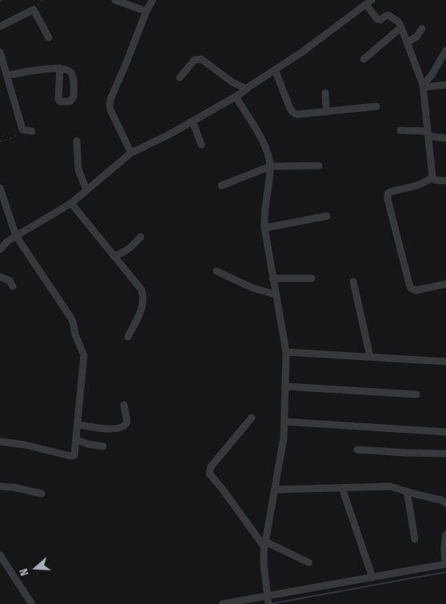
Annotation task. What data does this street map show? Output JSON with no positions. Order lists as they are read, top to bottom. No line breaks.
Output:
{"north":"left"}
